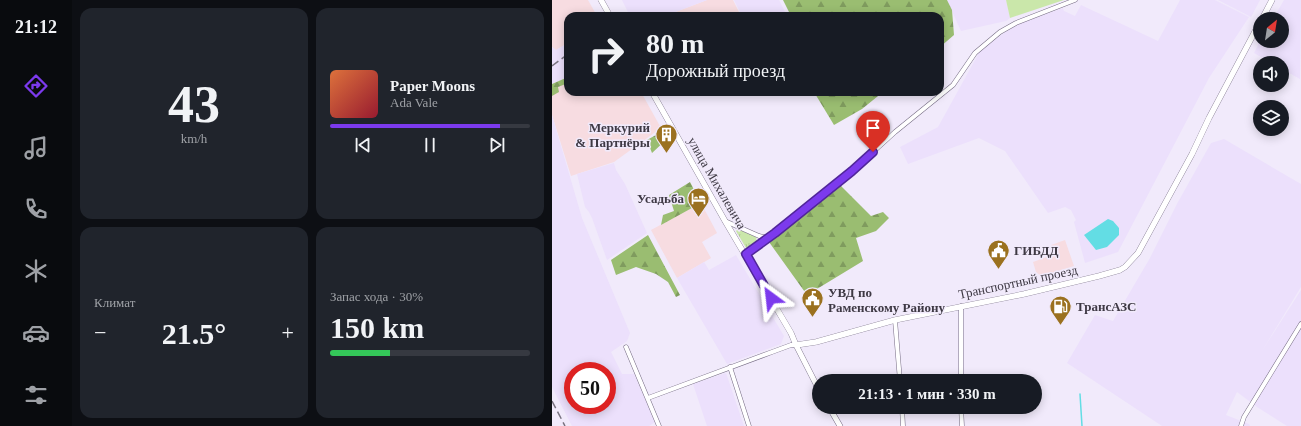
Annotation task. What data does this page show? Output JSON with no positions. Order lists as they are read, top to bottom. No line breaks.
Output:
{"streets":{"main road":["улица Михалевича","Транспортный проезд"]},"crossings":[["улица Михалевича","Транспортный проезд"]],"places":{"building":["Меркурий & Партнёры"],"hotel":["Усадьба"],"public building":["ГИБДД","УВД по Раменскому Району"],"fuel station":["ТрансАЗС"]},"north":"top right","page":{"tabs":"21:12","tile":[["43","km/h"],"Климат",["Запас хода · 30%","150 km"]],"turn":["80 m","Дорожный проезд"],"song":["Paper Moons","Ada Vale"],"heat":["−","21.5°","+"],"limit":"50","trip":"21:13 · 1 мин · 330 m"}}
